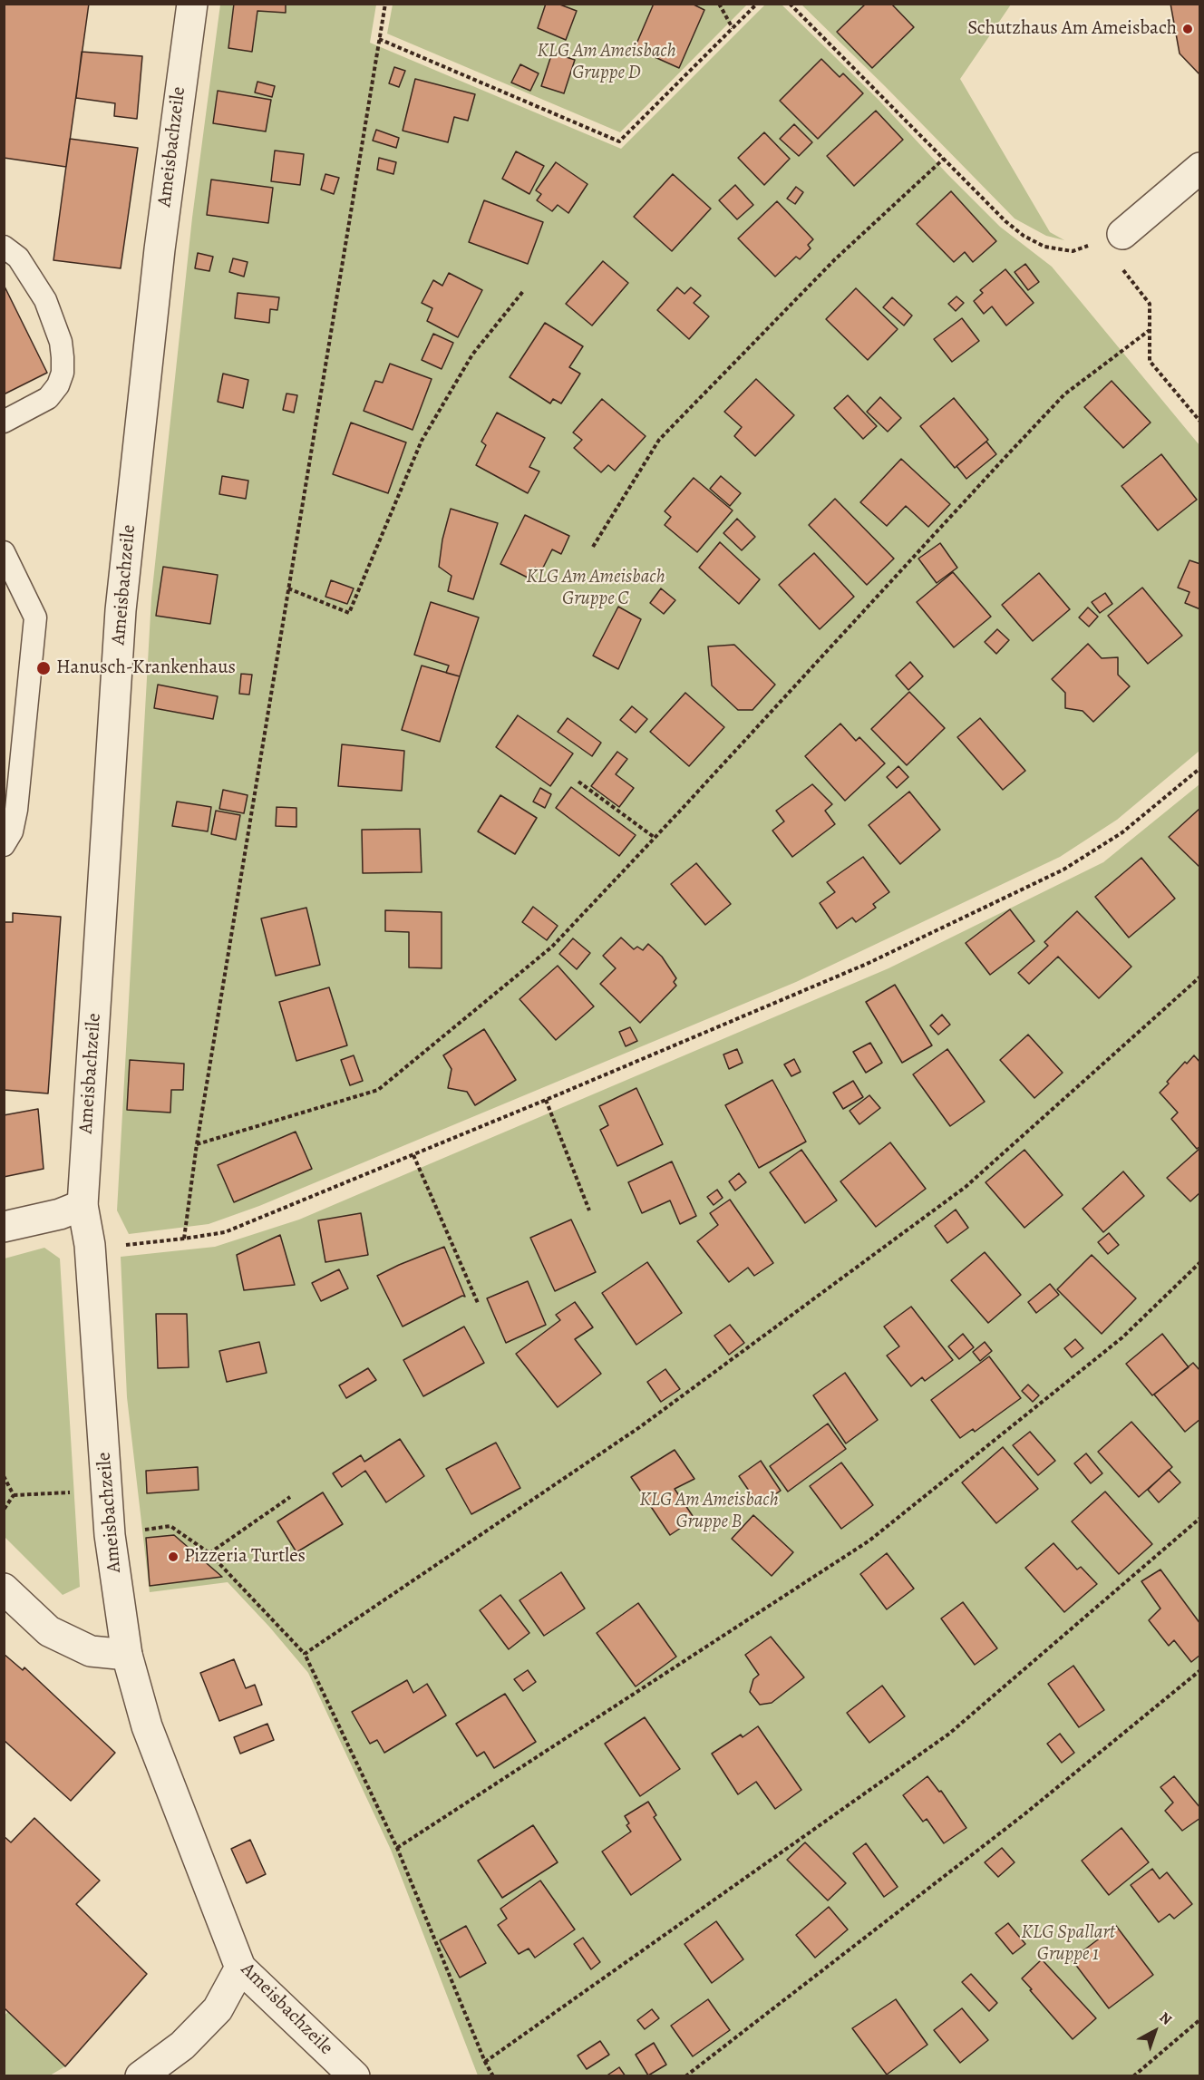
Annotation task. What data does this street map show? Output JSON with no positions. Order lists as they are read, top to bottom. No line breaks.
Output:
{"streets":{"street":["Ameisbachzeile"]},"parks":["KLG Am Ameisbach Gruppe D","KLG Am Ameisbach Gruppe C","KLG Am Ameisbach Gruppe B","KLG Spallart Gruppe 1"],"places":["Schutzhaus Am Ameisbach","Hanusch-Krankenhaus","Pizzeria Turtles"],"north":"top right"}
